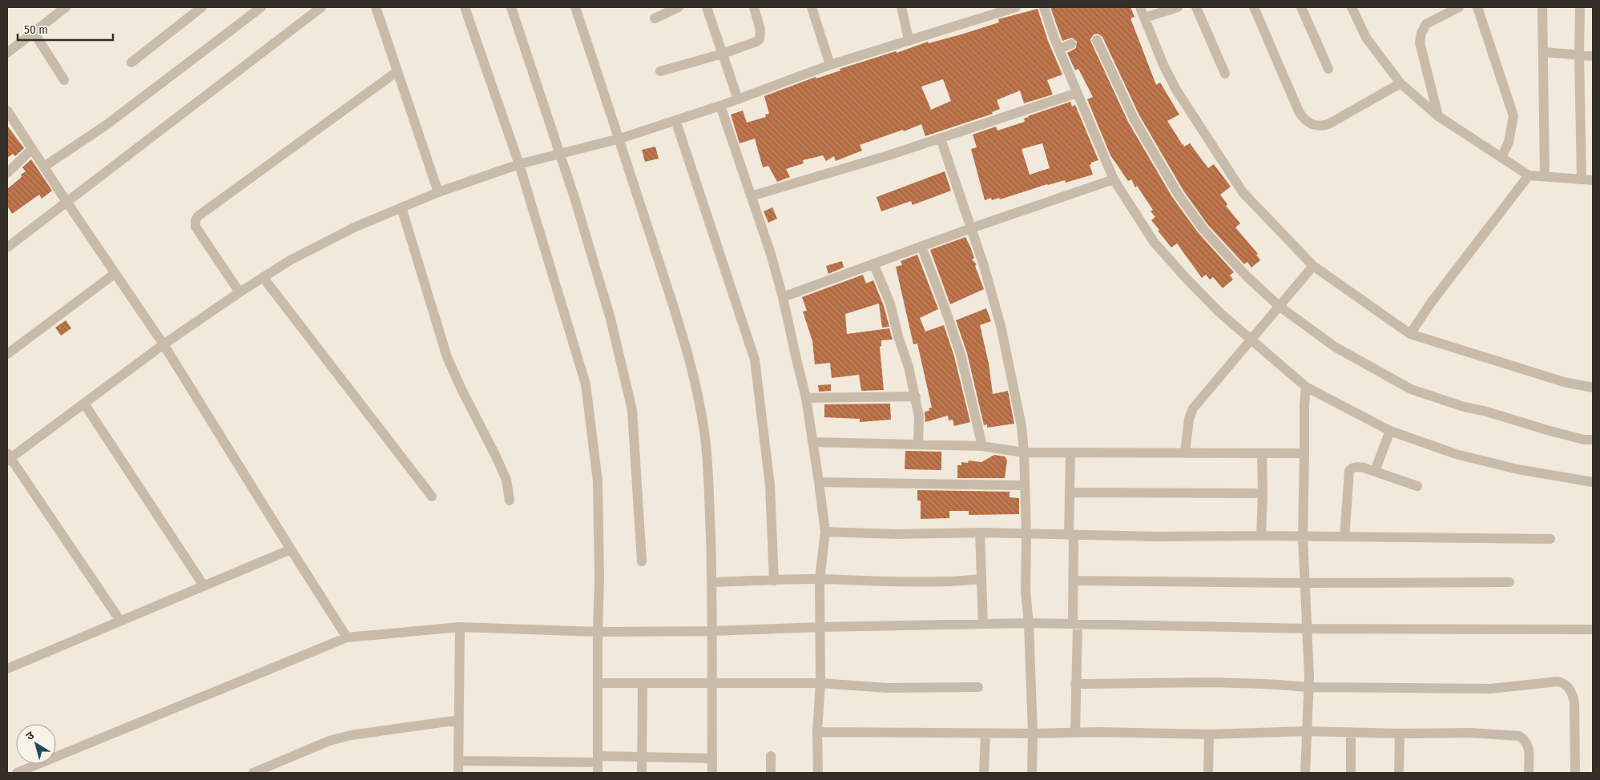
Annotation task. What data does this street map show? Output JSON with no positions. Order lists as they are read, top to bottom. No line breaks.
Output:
{"scale_bar":"50 m","north":"top left"}
